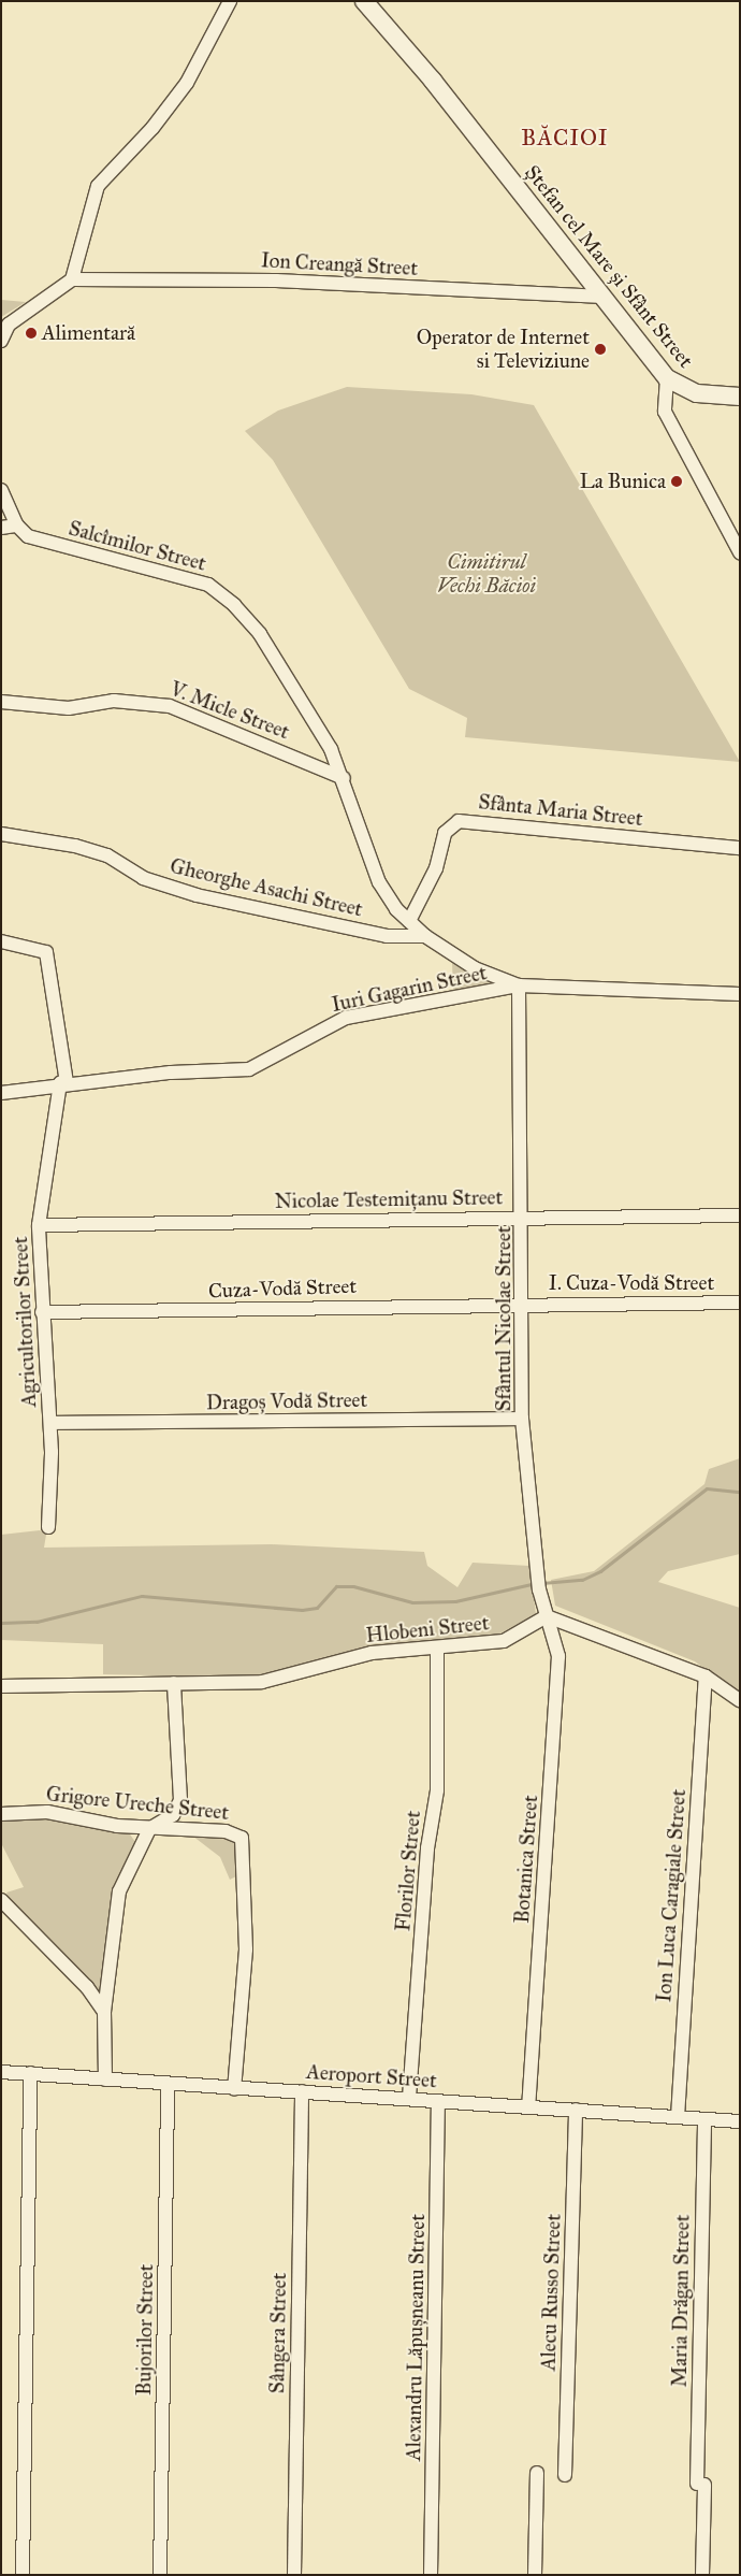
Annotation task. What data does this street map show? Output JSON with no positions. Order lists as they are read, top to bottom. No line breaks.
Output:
{"streets":{"main road":["Ștefan cel Mare și Sfânt Street"],"street":["Ion Creangă Street","Salcîmilor Street","V. Micle Street","Sfânta Maria Street","Gheorghe Asachi Street","Iuri Gagarin Street","Nicolae Testemițanu Street","I. Cuza-Vodă Street","Cuza-Vodă Street","Sfântul Nicolae Street","Agricultorilor Street","Dragoș Vodă Street","Hlobeni Street","Grigore Ureche Street","Botanica Street","Florilor Street","Ion Luca Caragiale Street","Aeroport Street","Alecu Russo Street","Maria Drăgan Street","Bujorilor Street","Sângera Street","Alexandru Lăpușneanu Street"]},"crossings":[["Ion Creangă Street","Ștefan cel Mare și Sfânt Street"],["Salcîmilor Street","V. Micle Street"],["Salcîmilor Street","Sfânta Maria Street"],["Iuri Gagarin Street","Sfântul Nicolae Street"],["Iuri Gagarin Street","Agricultorilor Street"],["Nicolae Testemițanu Street","Sfântul Nicolae Street"],["Nicolae Testemițanu Street","Agricultorilor Street"],["I. Cuza-Vodă Street","Cuza-Vodă Street"],["I. Cuza-Vodă Street","Sfântul Nicolae Street"],["Cuza-Vodă Street","Sfântul Nicolae Street"],["Cuza-Vodă Street","Agricultorilor Street"],["Sfântul Nicolae Street","Dragoș Vodă Street"],["Sfântul Nicolae Street","Hlobeni Street"],["Sfântul Nicolae Street","Botanica Street"],["Agricultorilor Street","Dragoș Vodă Street"],["Hlobeni Street","Botanica Street"],["Hlobeni Street","Florilor Street"],["Grigore Ureche Street","Aeroport Street"],["Botanica Street","Aeroport Street"],["Florilor Street","Aeroport Street"],["Ion Luca Caragiale Street","Aeroport Street"],["Aeroport Street","Alecu Russo Street"],["Aeroport Street","Maria Drăgan Street"],["Aeroport Street","Bujorilor Street"],["Aeroport Street","Sângera Street"],["Aeroport Street","Alexandru Lăpușneanu Street"]],"districts":["BĂCIOI"],"parks":["Cimitirul Vechi Băcioi"],"places":["Alimentară","Operator de Internet si Televiziune","La Bunica"]}
